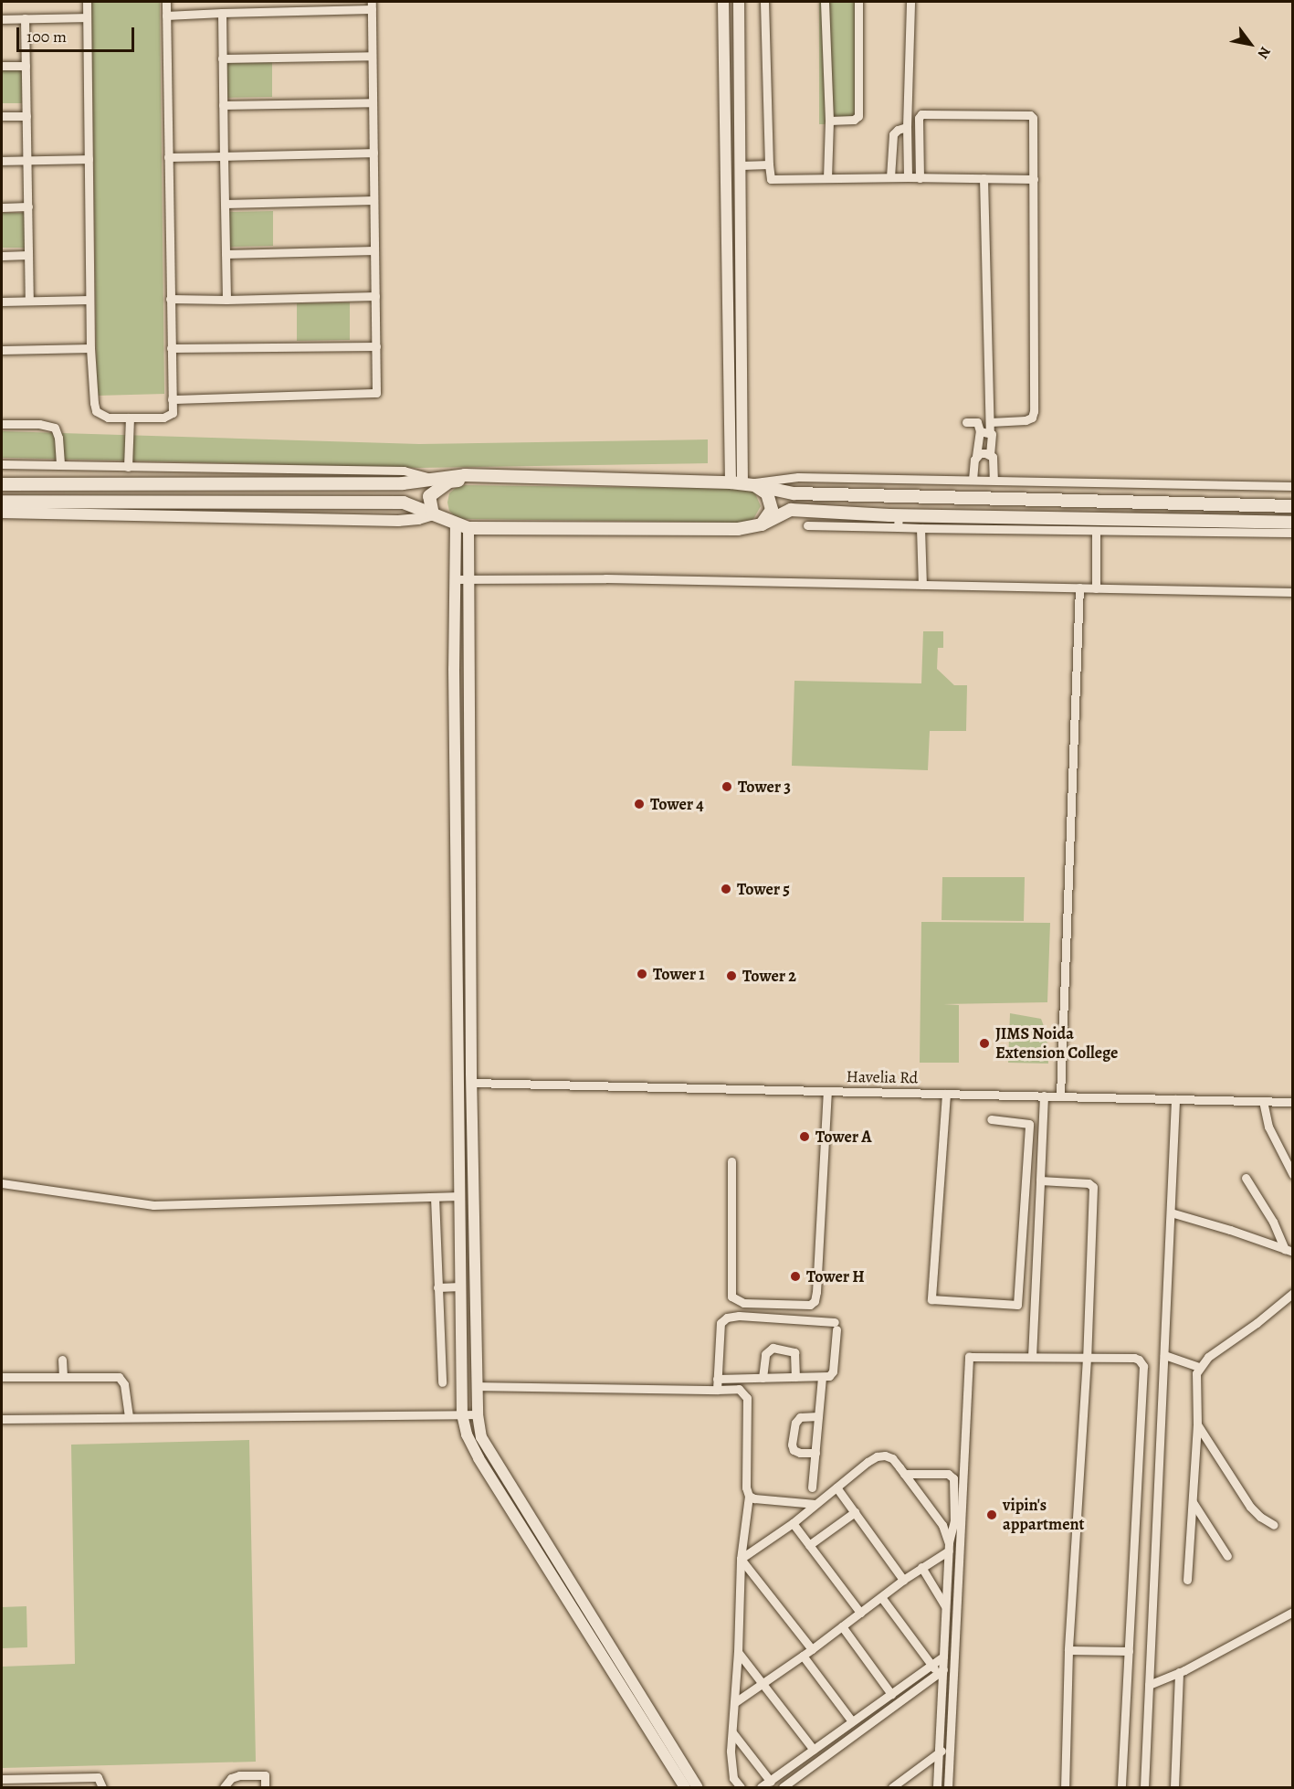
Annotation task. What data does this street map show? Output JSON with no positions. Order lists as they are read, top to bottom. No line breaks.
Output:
{"streets":{"street":["Havelia Rd"]},"places":["Tower 3","Tower 4","Tower 5","Tower 1","Tower 2","JIMS Noida Extension College","Tower A","Tower H","vipin's appartment"],"scale_bar":"100 m","north":"bottom right"}
